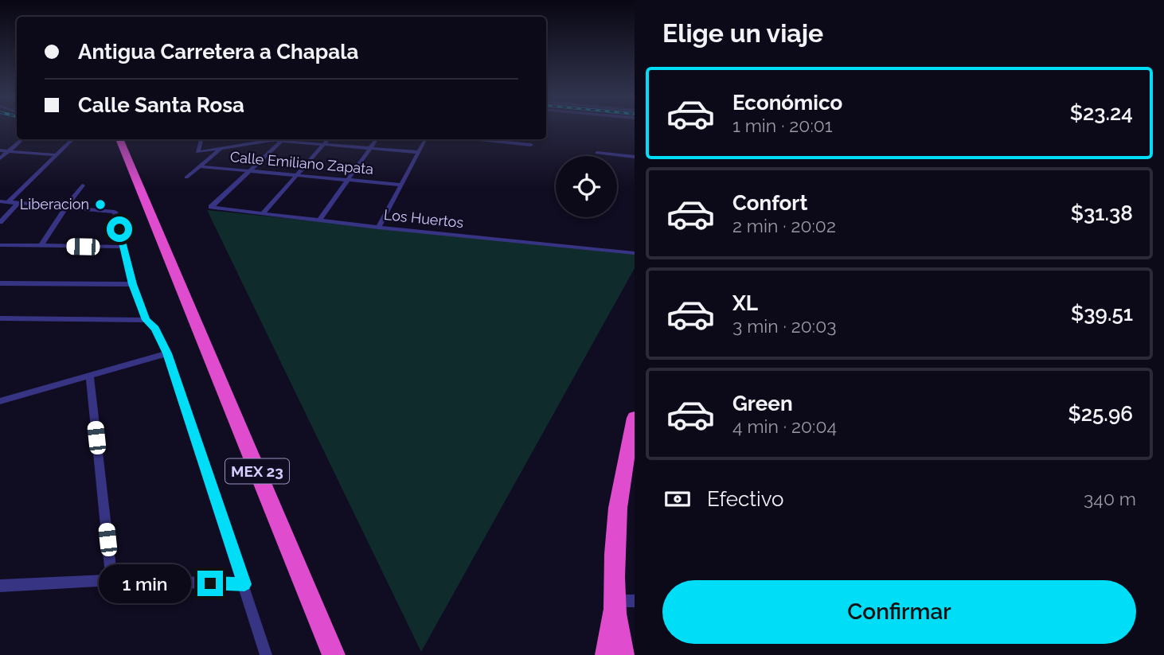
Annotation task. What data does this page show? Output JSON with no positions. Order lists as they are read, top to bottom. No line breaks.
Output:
{"streets":{"highway":["MEX 23"],"street":["Calle Emiliano Zapata","Los Huertos"]},"crossings":[["Calle Emiliano Zapata","Los Huertos"]],"places":["Liberacion"],"page":{"heading":"Elige un viaje","banner":["Antigua Carretera a Chapala","Calle Santa Rosa"],"list":[{"name":"Económico","note":"1 min · 20:01","value":"$23.24"},{"name":"Confort","note":"2 min · 20:02","value":"$31.38"},{"name":"XL","note":"3 min · 20:03","value":"$39.51"},{"name":"Green","note":"4 min · 20:04","value":"$25.96"}],"pay":["Efectivo","340 m"],"bubble":"1 min","buttons":"Confirmar"}}
